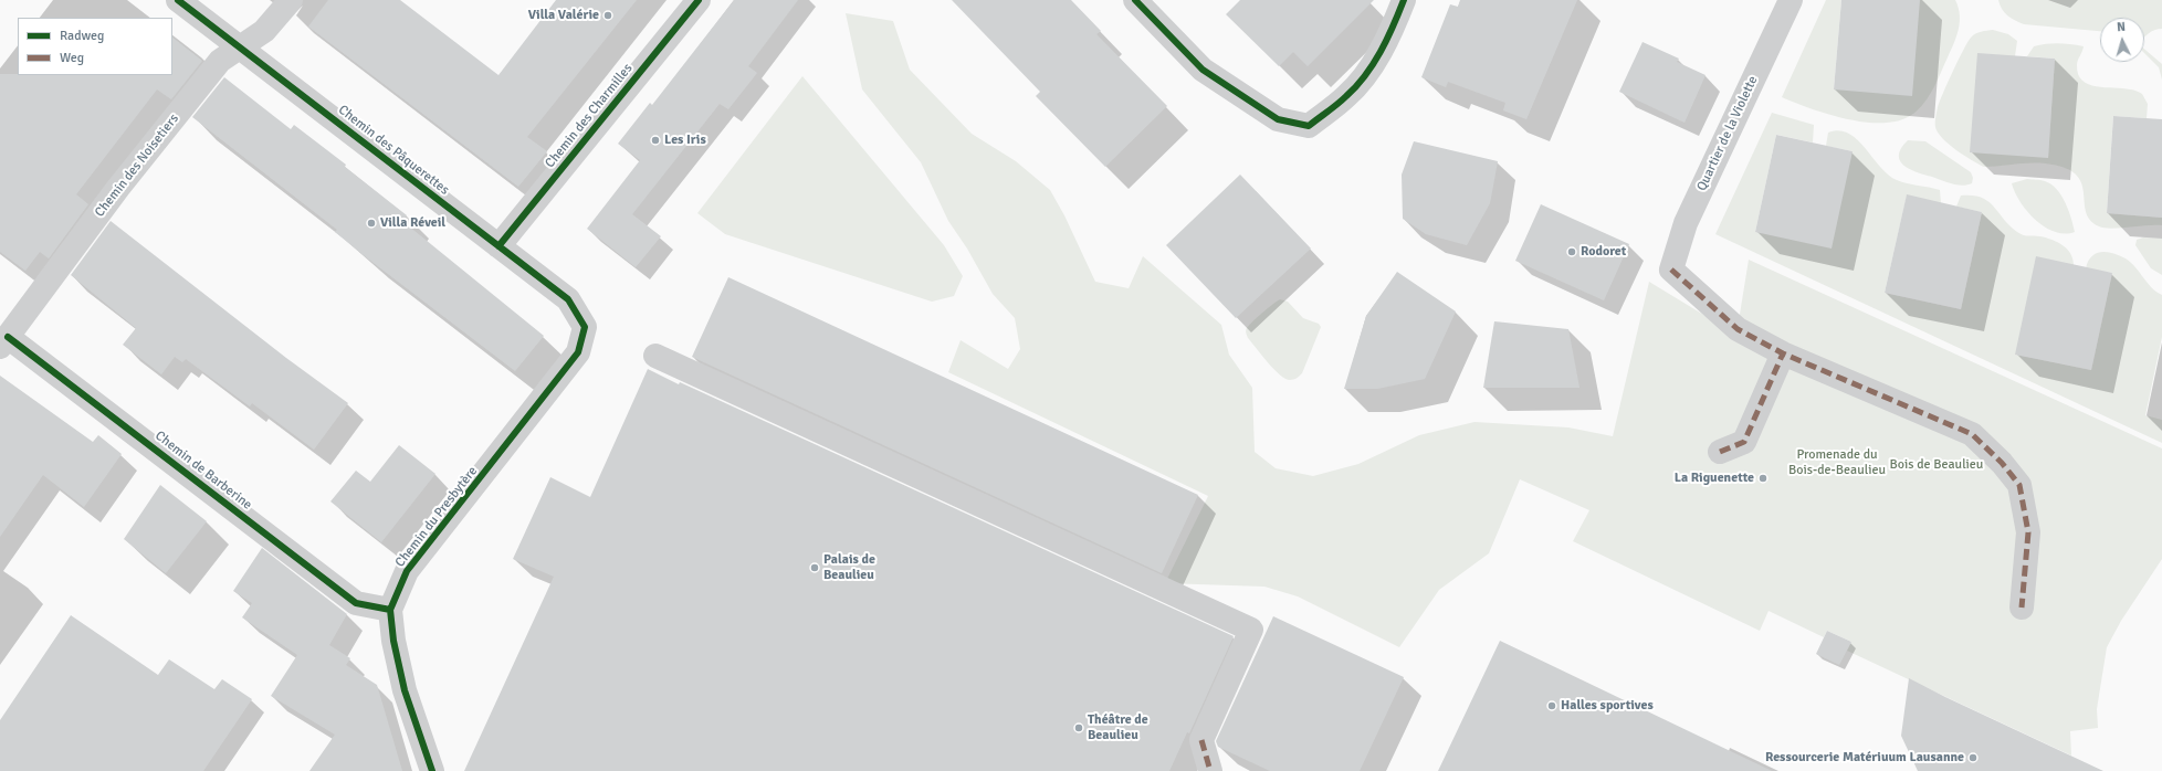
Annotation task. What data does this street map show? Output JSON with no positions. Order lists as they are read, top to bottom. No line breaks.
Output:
{"streets":{"street":["Chemin des Charmilles","Quartier de la Violette","Chemin des Pâquerettes","Chemin des Noisetiers","Chemin de Barberine","Chemin du Presbytère"]},"crossings":[["Chemin des Charmilles","Chemin des Pâquerettes"],["Chemin des Pâquerettes","Chemin des Noisetiers"],["Chemin des Pâquerettes","Chemin du Presbytère"],["Chemin des Noisetiers","Chemin de Barberine"],["Chemin de Barberine","Chemin du Presbytère"]],"parks":["Promenade du Bois-de-Beaulieu","Bois de Beaulieu"],"places":["Villa Valérie","Les Iris","Villa Réveil","Rodoret","La Riguenette","Palais de Beaulieu","Halles sportives","Théâtre de Beaulieu","Ressourcerie Matériuum Lausanne"],"legend":["Radweg","Weg"],"north":"top"}
